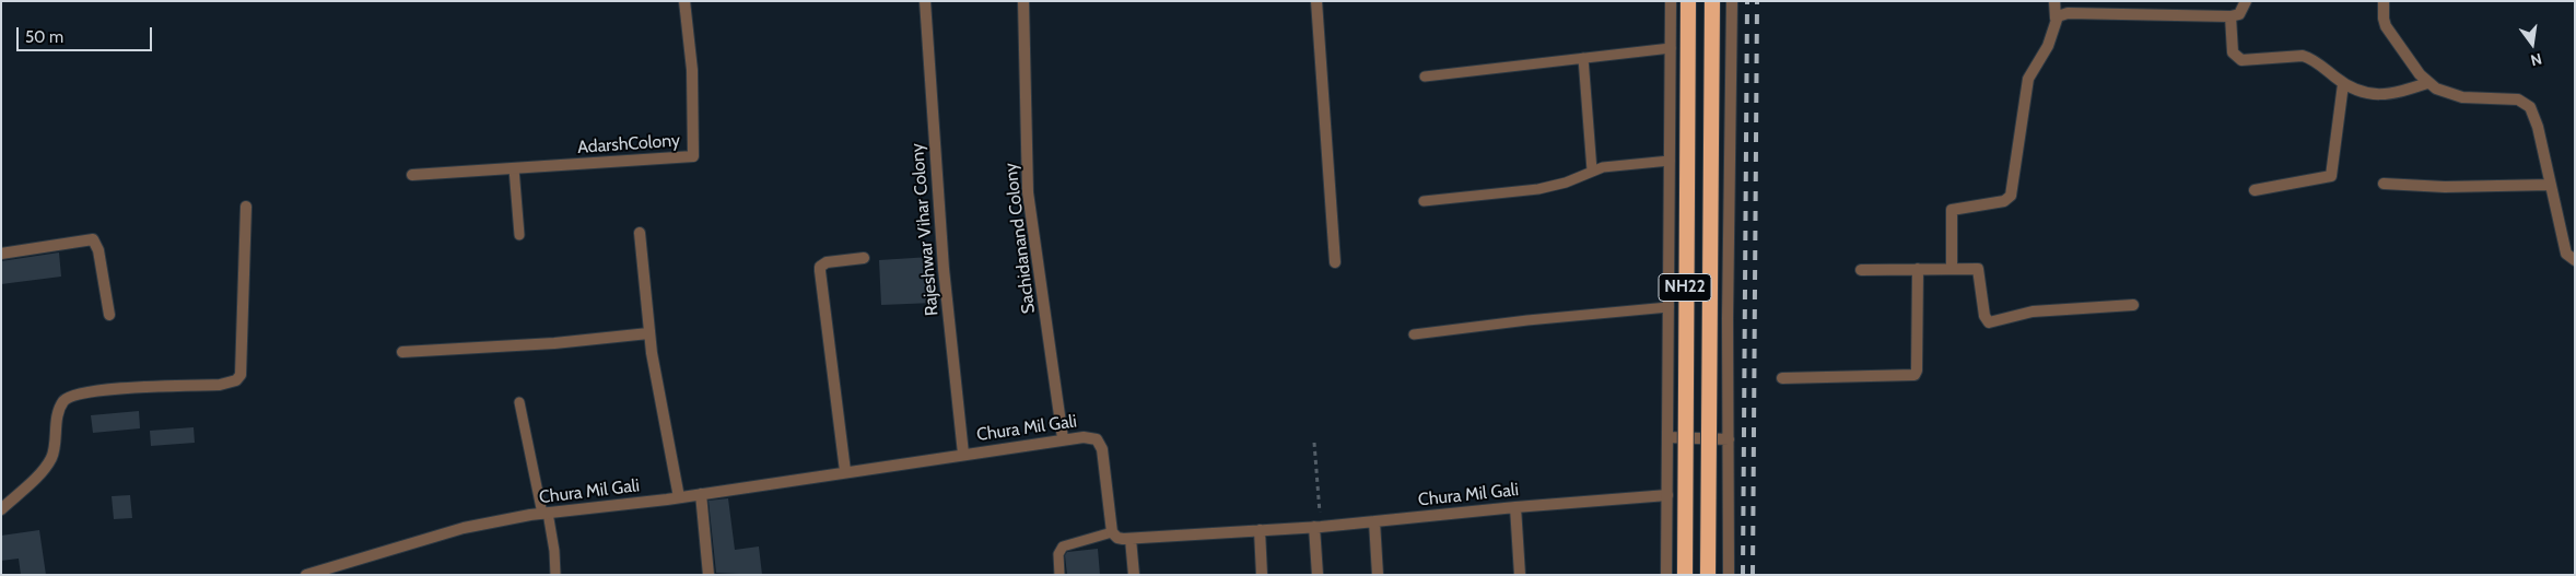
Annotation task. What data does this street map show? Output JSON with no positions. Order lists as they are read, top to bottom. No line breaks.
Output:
{"streets":{"highway":["NH22"],"street":["AdarshColony","Rajeshwar Vihar Colony","Sachidanand Colony","Chura Mil Gali"]},"crossings":[["Rajeshwar Vihar Colony","Chura Mil Gali"],["Sachidanand Colony","Chura Mil Gali"]],"scale_bar":"50 m","north":"bottom"}
